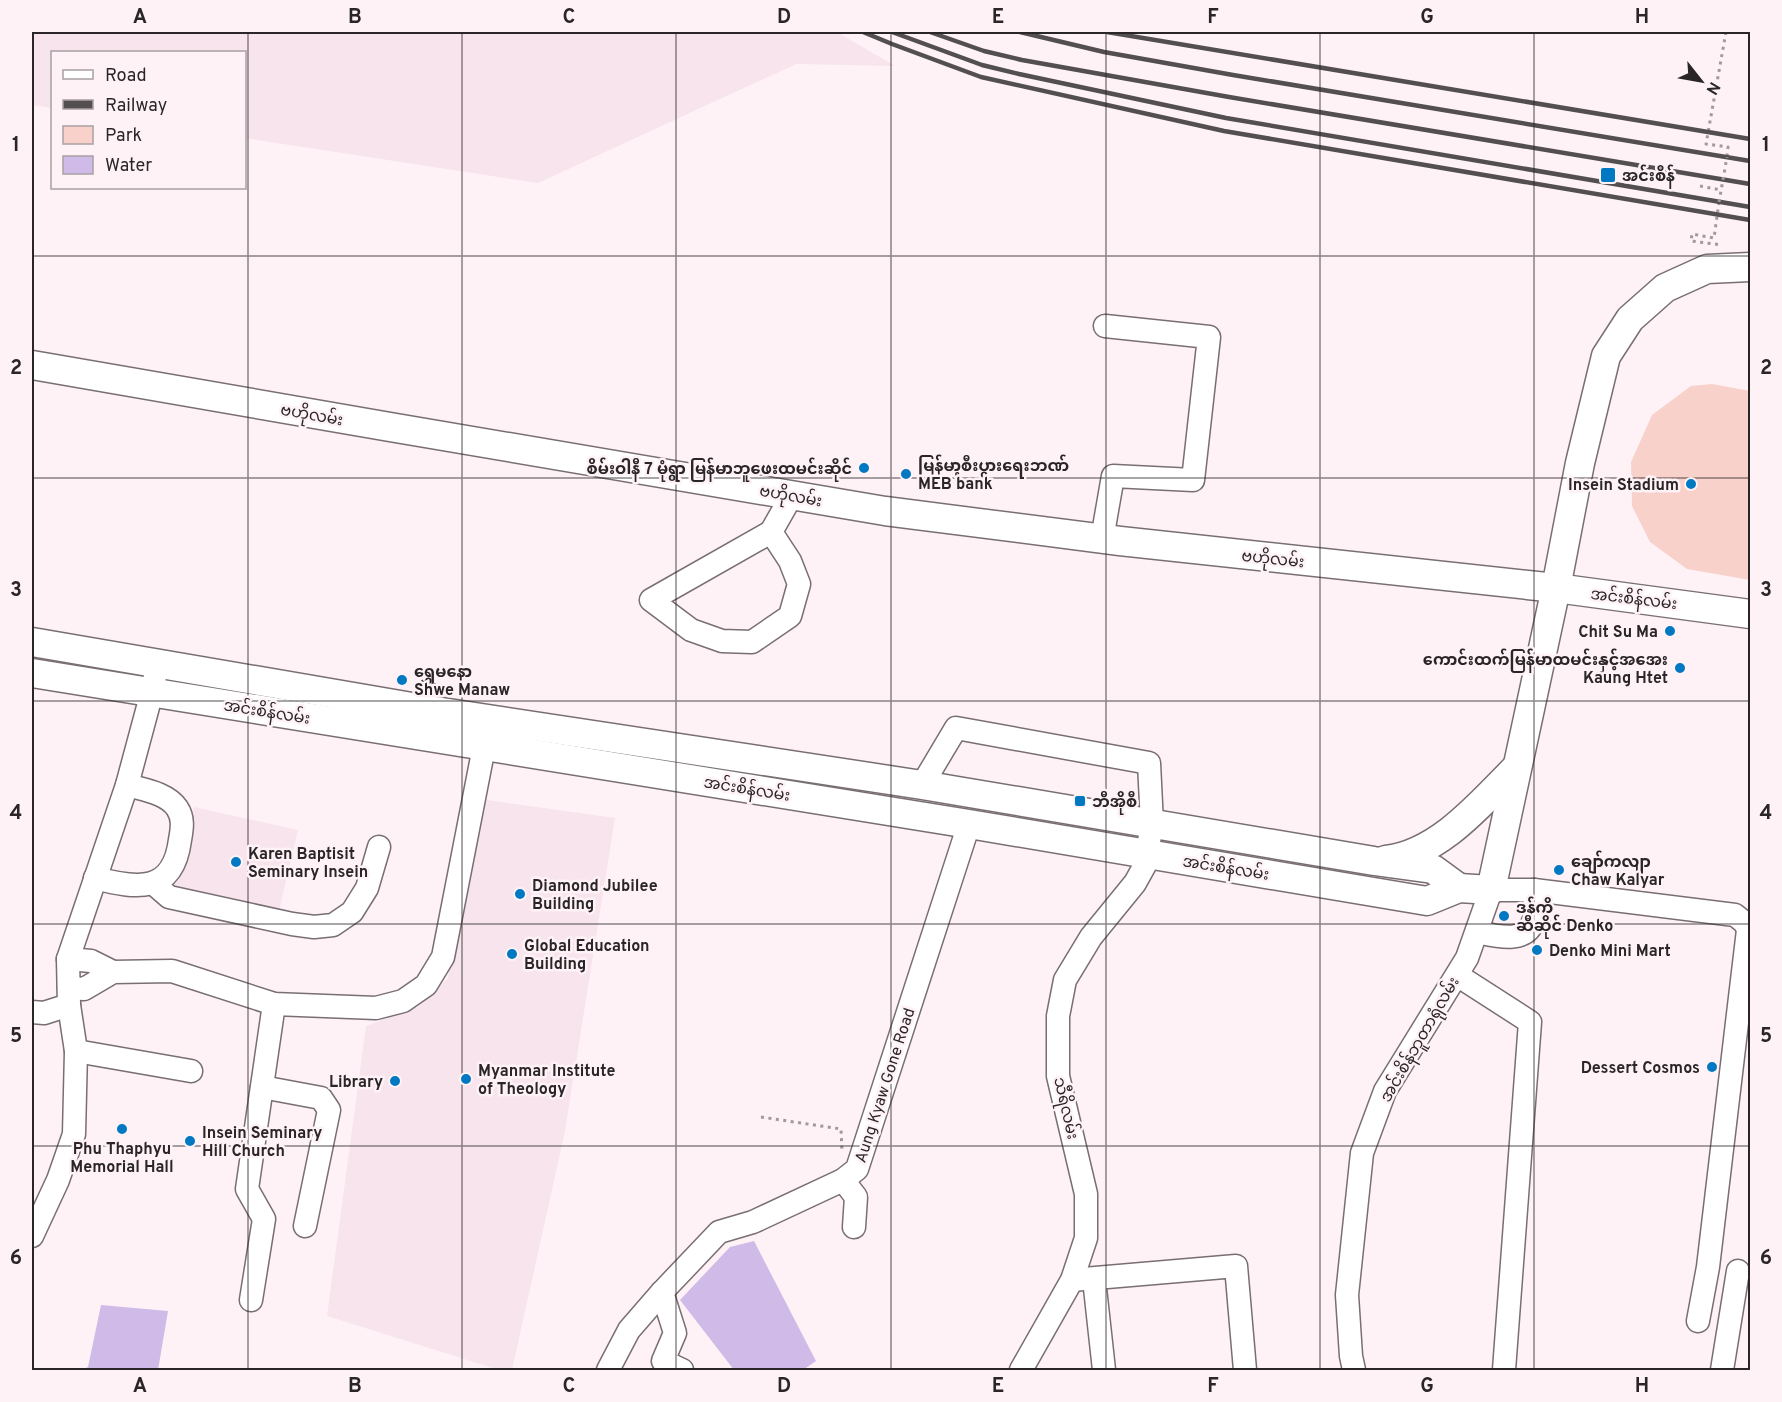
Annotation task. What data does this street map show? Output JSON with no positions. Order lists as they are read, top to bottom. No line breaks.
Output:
{"streets":{"main road":["ဗဟိုလမ်း","အင်းစိန်လမ်း"],"street":["အင်းစိန်ဘူတာရုံလမ်း","Aung Kyaw Gone Road","သီရိလမ်း"]},"crossings":[["ဗဟိုလမ်း","အင်းစိန်လမ်း"],["အင်းစိန်လမ်း","အင်းစိန်ဘူတာရုံလမ်း"],["အင်းစိန်လမ်း","Aung Kyaw Gone Road"],["အင်းစိန်လမ်း","သီရိလမ်း"]],"places":{"transit":["အင်းစိန်","ဘီအိုစီ"],"other":["စိမ်းဝါနီ 7 မုံရွာ မြန်မာဘူဖေးထမင်းဆိုင်","မြန်မာ့စီးပွားရေးဘဏ် MEB bank","Insein Stadium","Chit Su Ma","ကောင်းထက်မြန်မာထမင်းနှင့်အအေး Kaung Htet","ရွှေမနော Shwe Manaw","Karen Baptisit Seminary Insein","ချော်ကလျာ Chaw Kalyar","Diamond Jubilee Building","ဒန်ကို ဆီဆိုင် Denko","Denko Mini Mart","Global Education Building","Dessert Cosmos","Myanmar Institute of Theology","Library","Phu Thaphyu Memorial Hall","Insein Seminary Hill Church"]},"legend":["Road","Railway","Park","Water"],"north":"bottom right","grid":{"columns":["A","B","C","D","E","F","G","H"],"rows":["1","2","3","4","5","6"]}}
